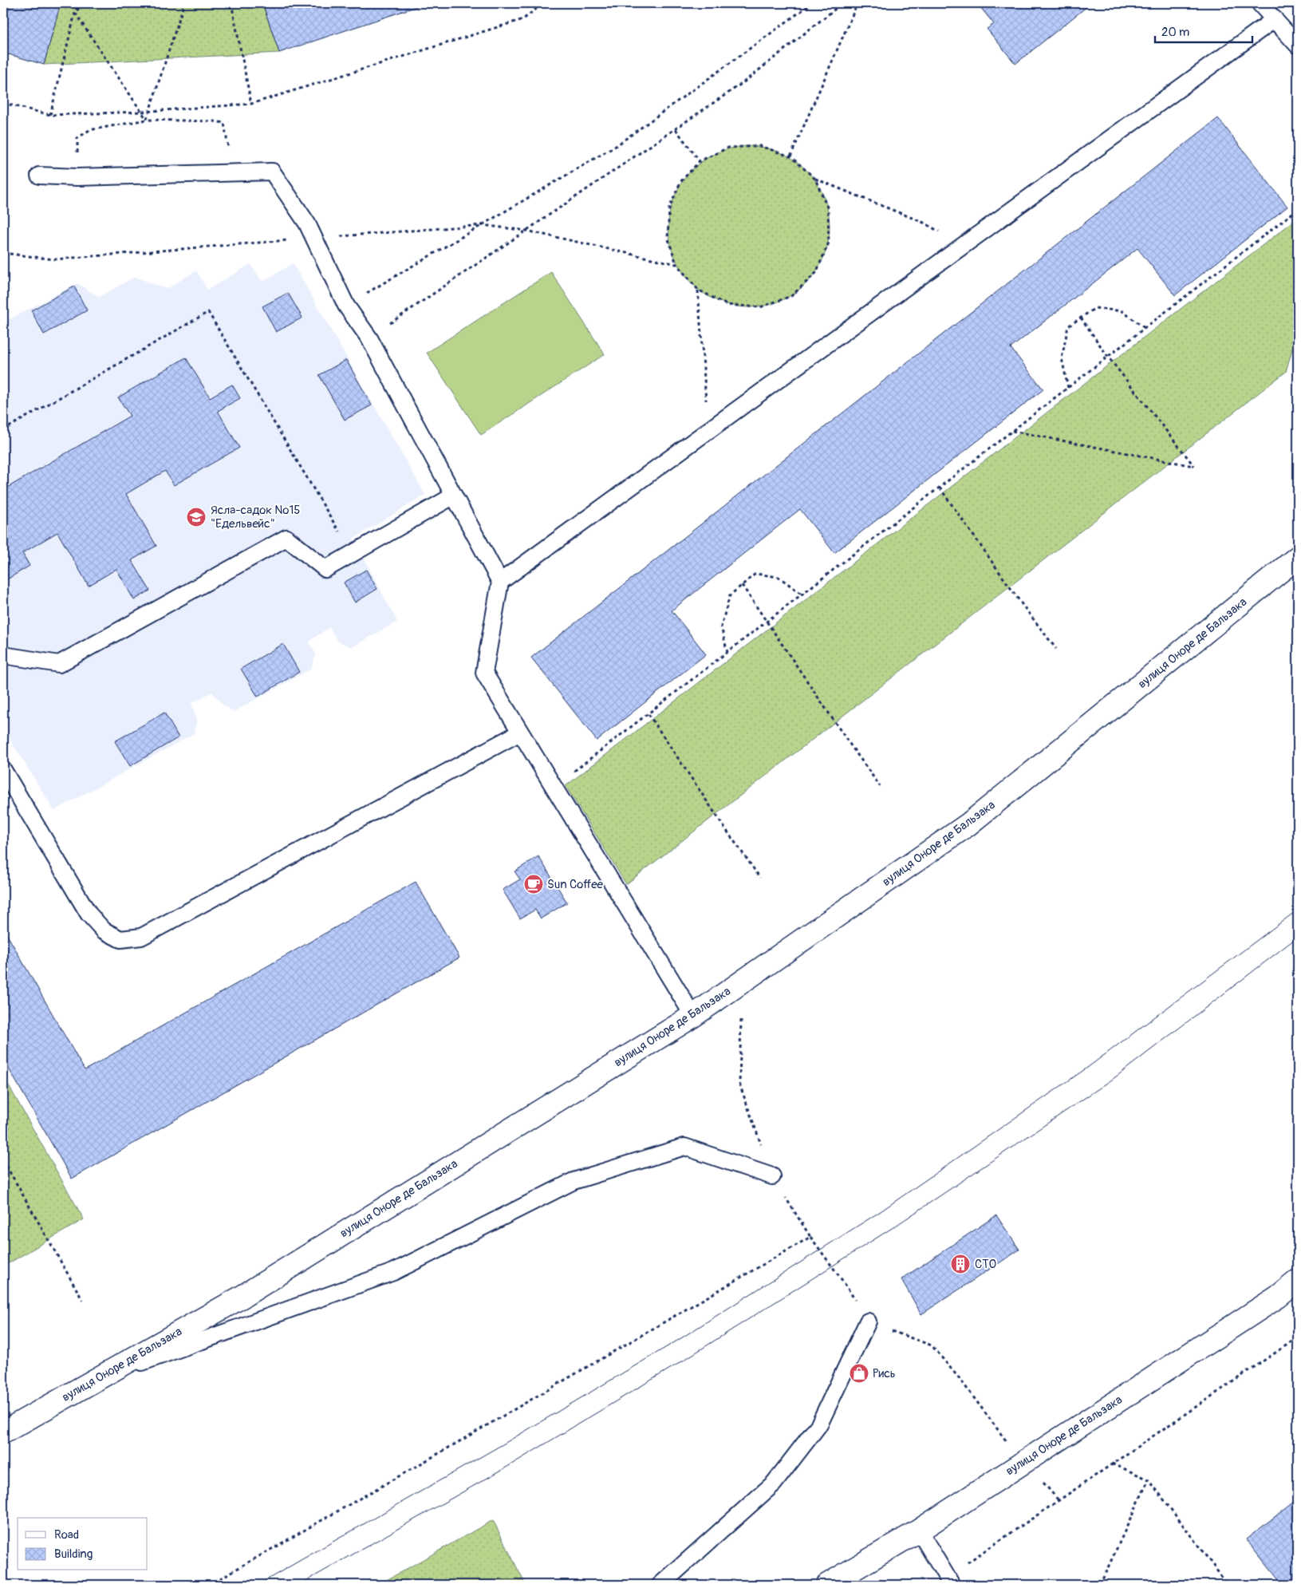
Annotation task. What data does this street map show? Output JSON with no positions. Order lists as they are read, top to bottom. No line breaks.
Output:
{"streets":{"street":["вулиця Оноре де Бальзака"]},"places":{"school or university":["Ясла-садок №15 \"Едельвейс\""],"cafe":["Sun Coffee"],"building":["СТО"],"shop":["Рись"]},"legend":["Road","Building"],"scale_bar":"20 m"}
